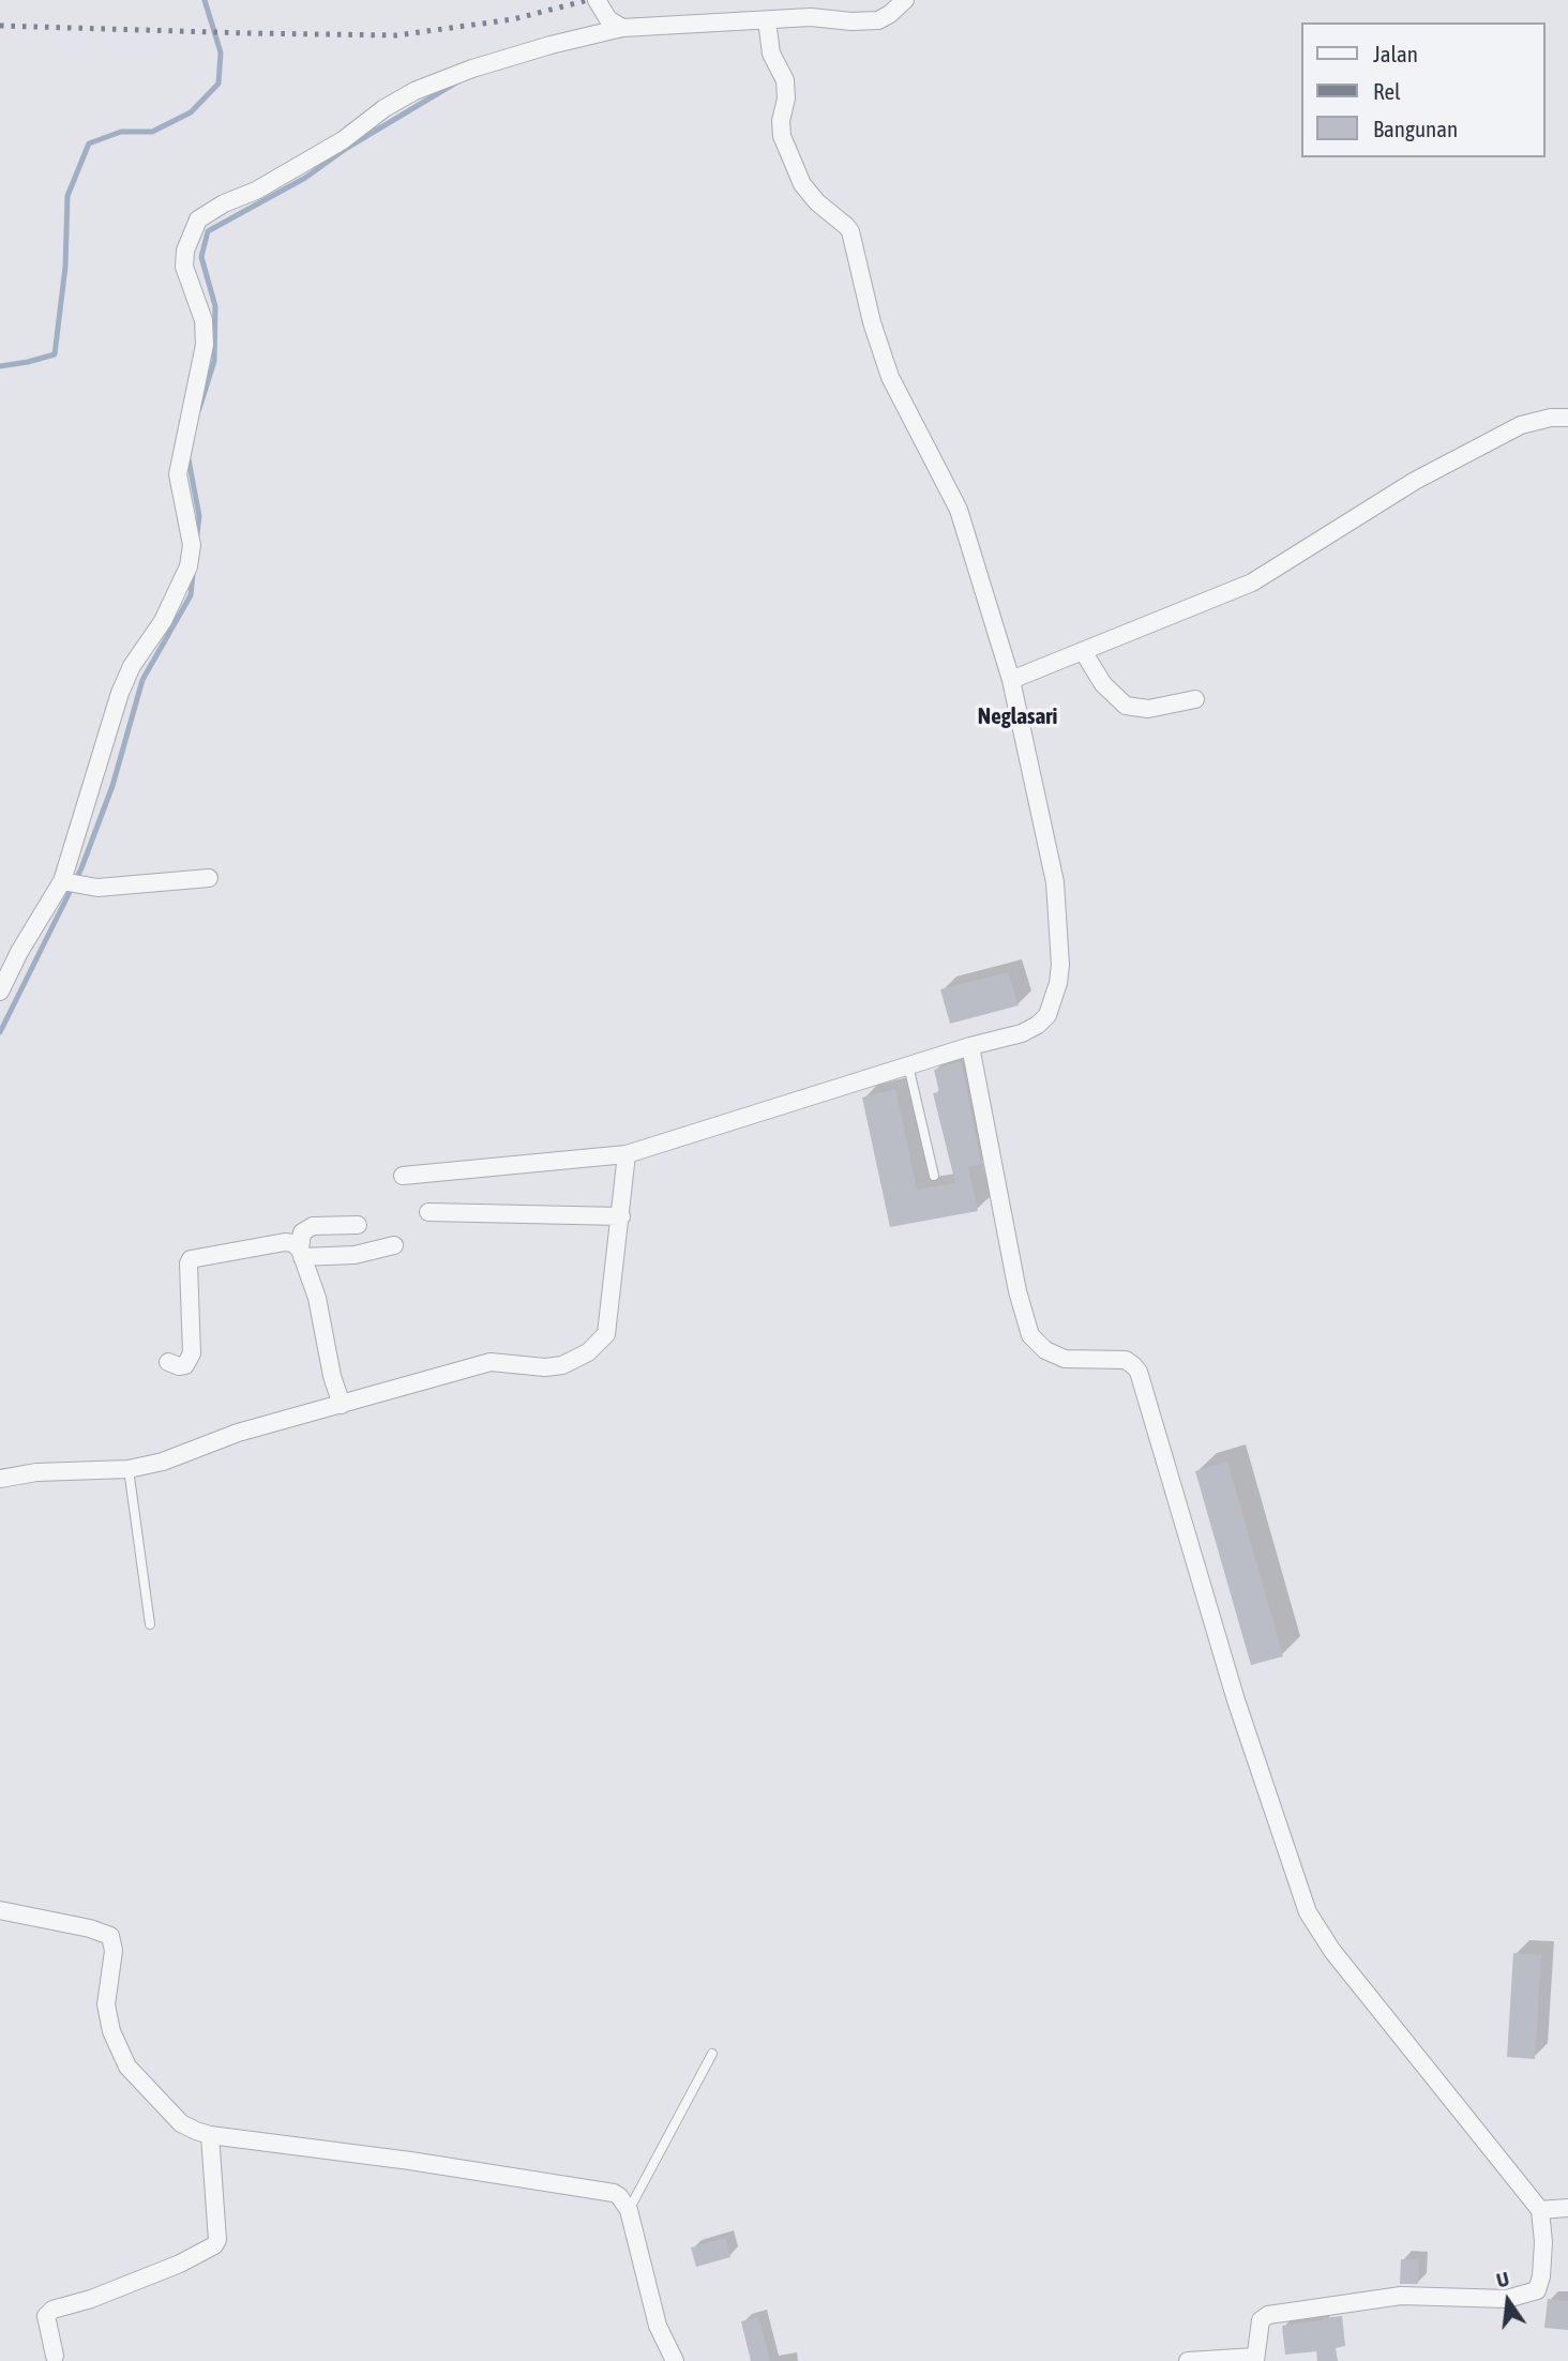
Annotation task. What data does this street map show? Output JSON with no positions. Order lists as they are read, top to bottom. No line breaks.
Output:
{"districts":["Neglasari"],"legend":["Jalan","Rel","Bangunan"],"north":"top"}
